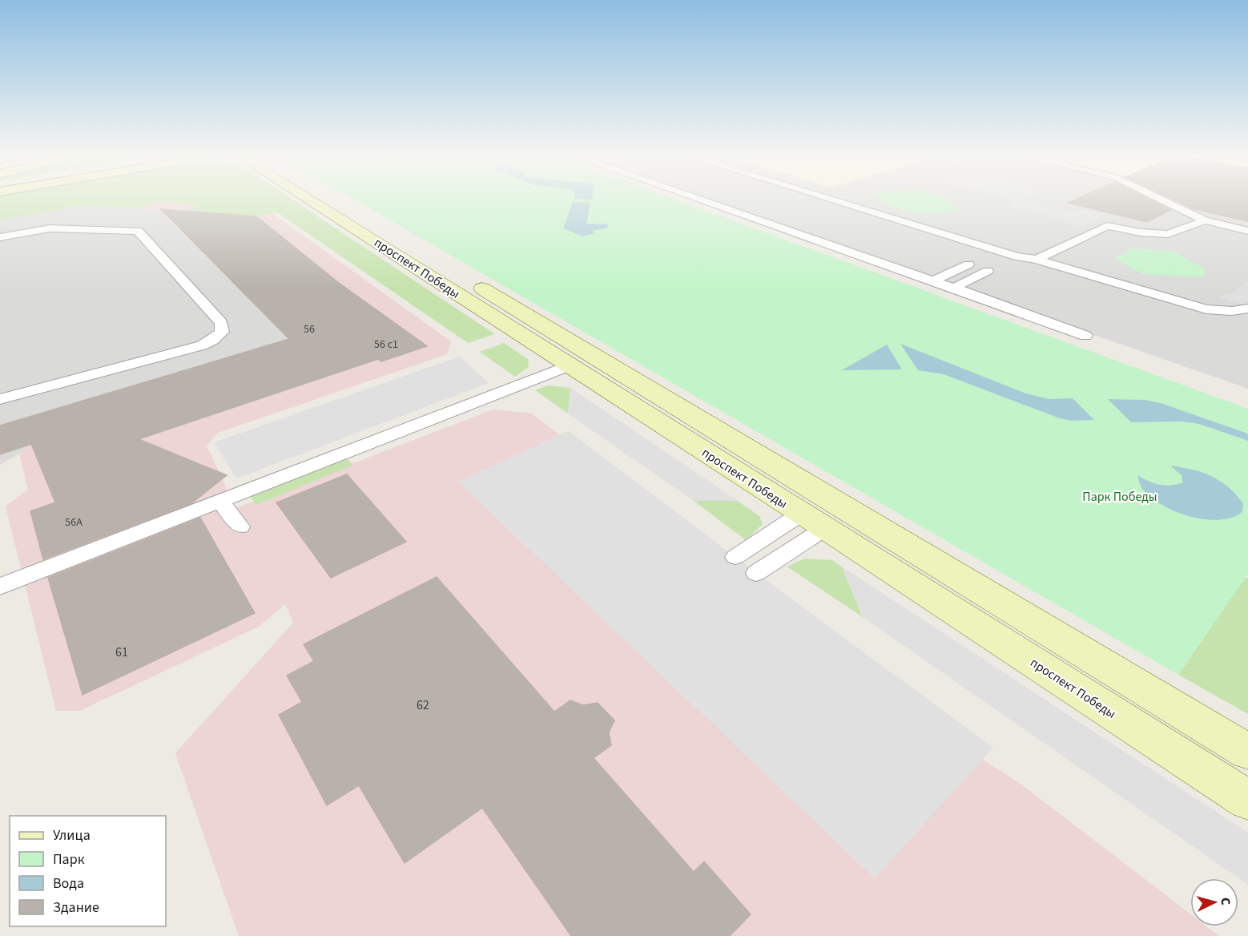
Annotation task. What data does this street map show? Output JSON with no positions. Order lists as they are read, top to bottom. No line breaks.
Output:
{"streets":{"main road":["проспект Победы"]},"parks":["Парк Победы"],"house_numbers":["56","56 с1","56А","61","62"],"legend":["Улица","Парк","Вода","Здание"],"north":"right"}
